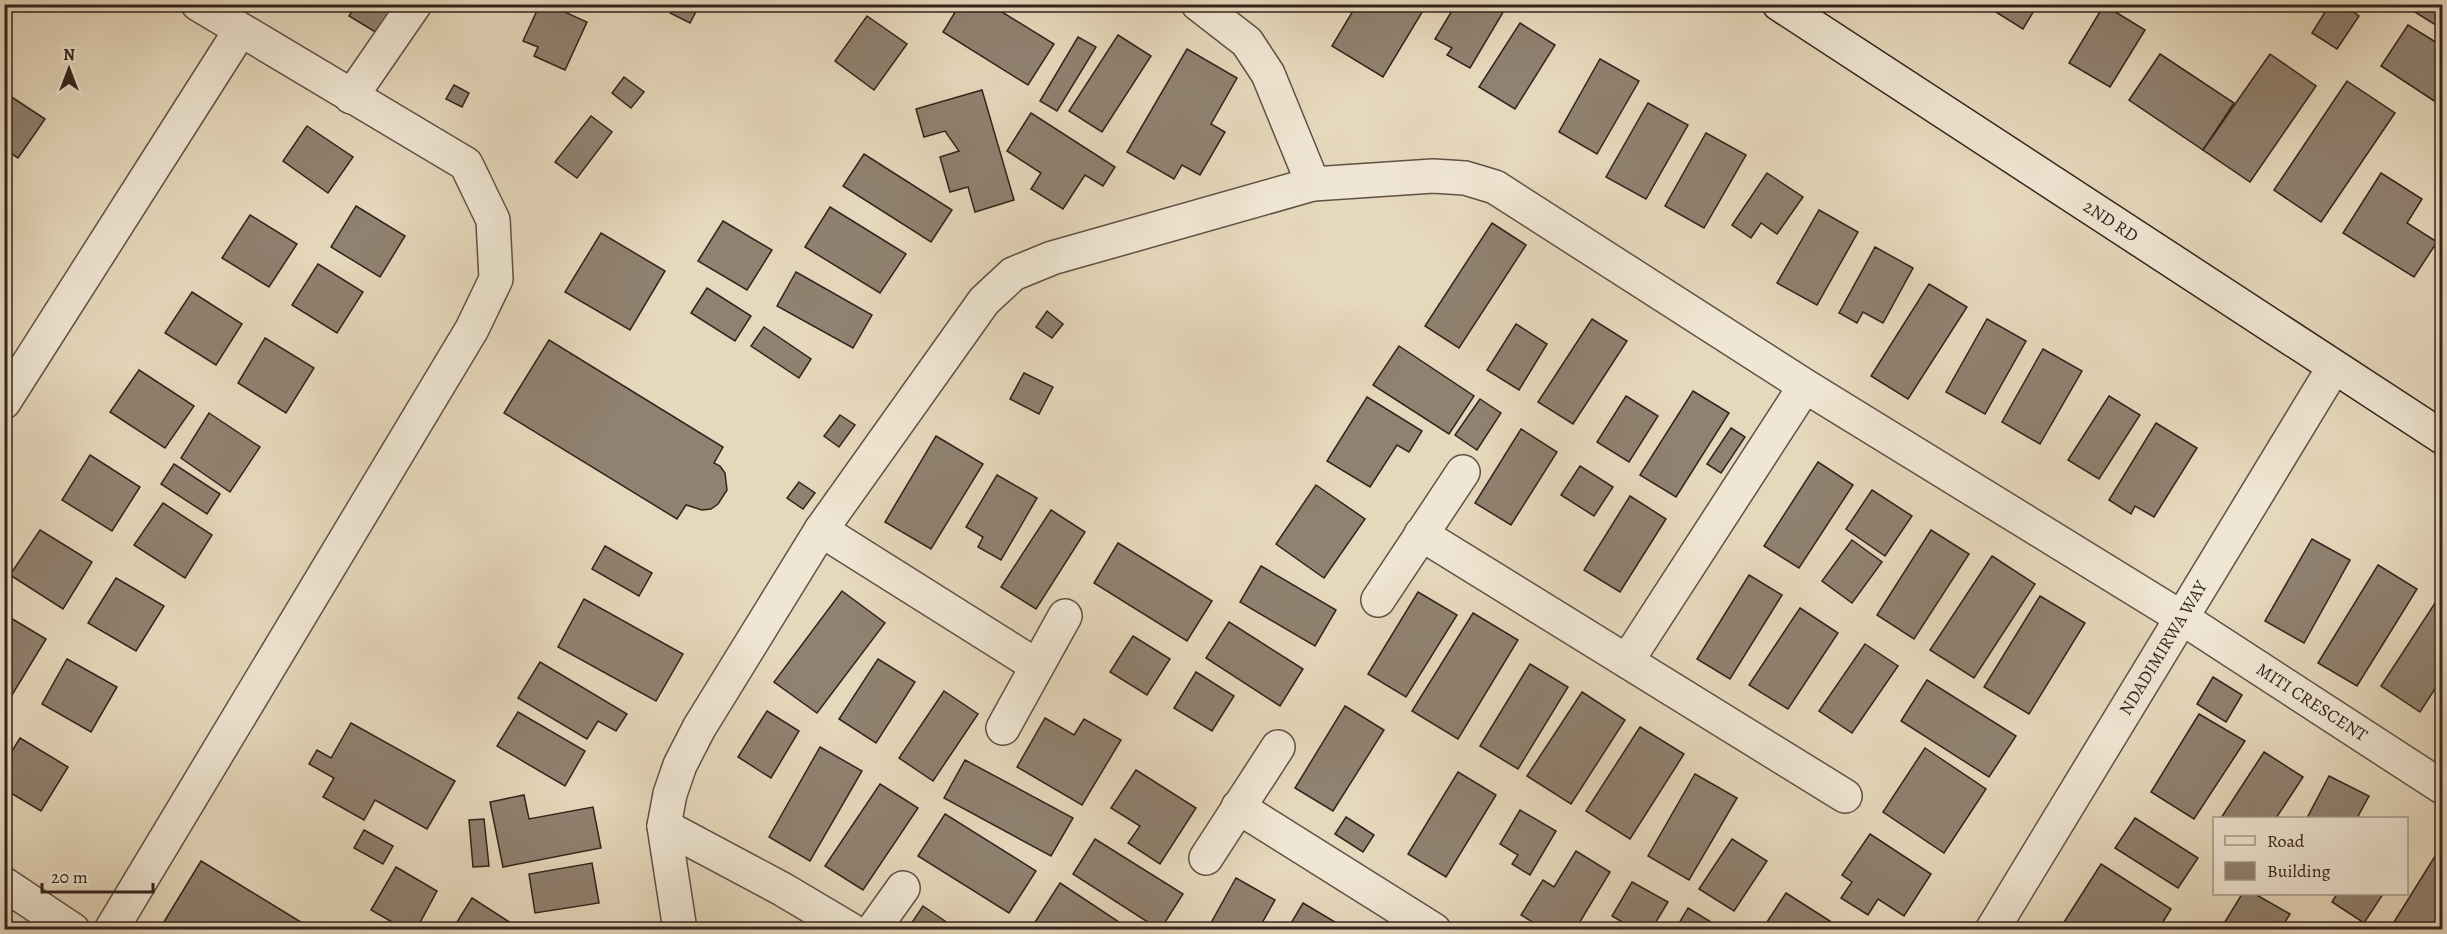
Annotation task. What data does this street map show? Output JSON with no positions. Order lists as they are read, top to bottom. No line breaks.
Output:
{"streets":{"street":["2ND RD","NDADIMIRWA WAY","MITI CRESCENT"]},"crossings":[["2ND RD","NDADIMIRWA WAY"],["NDADIMIRWA WAY","MITI CRESCENT"]],"legend":["Road","Building"],"scale_bar":"20 m","north":"top"}
